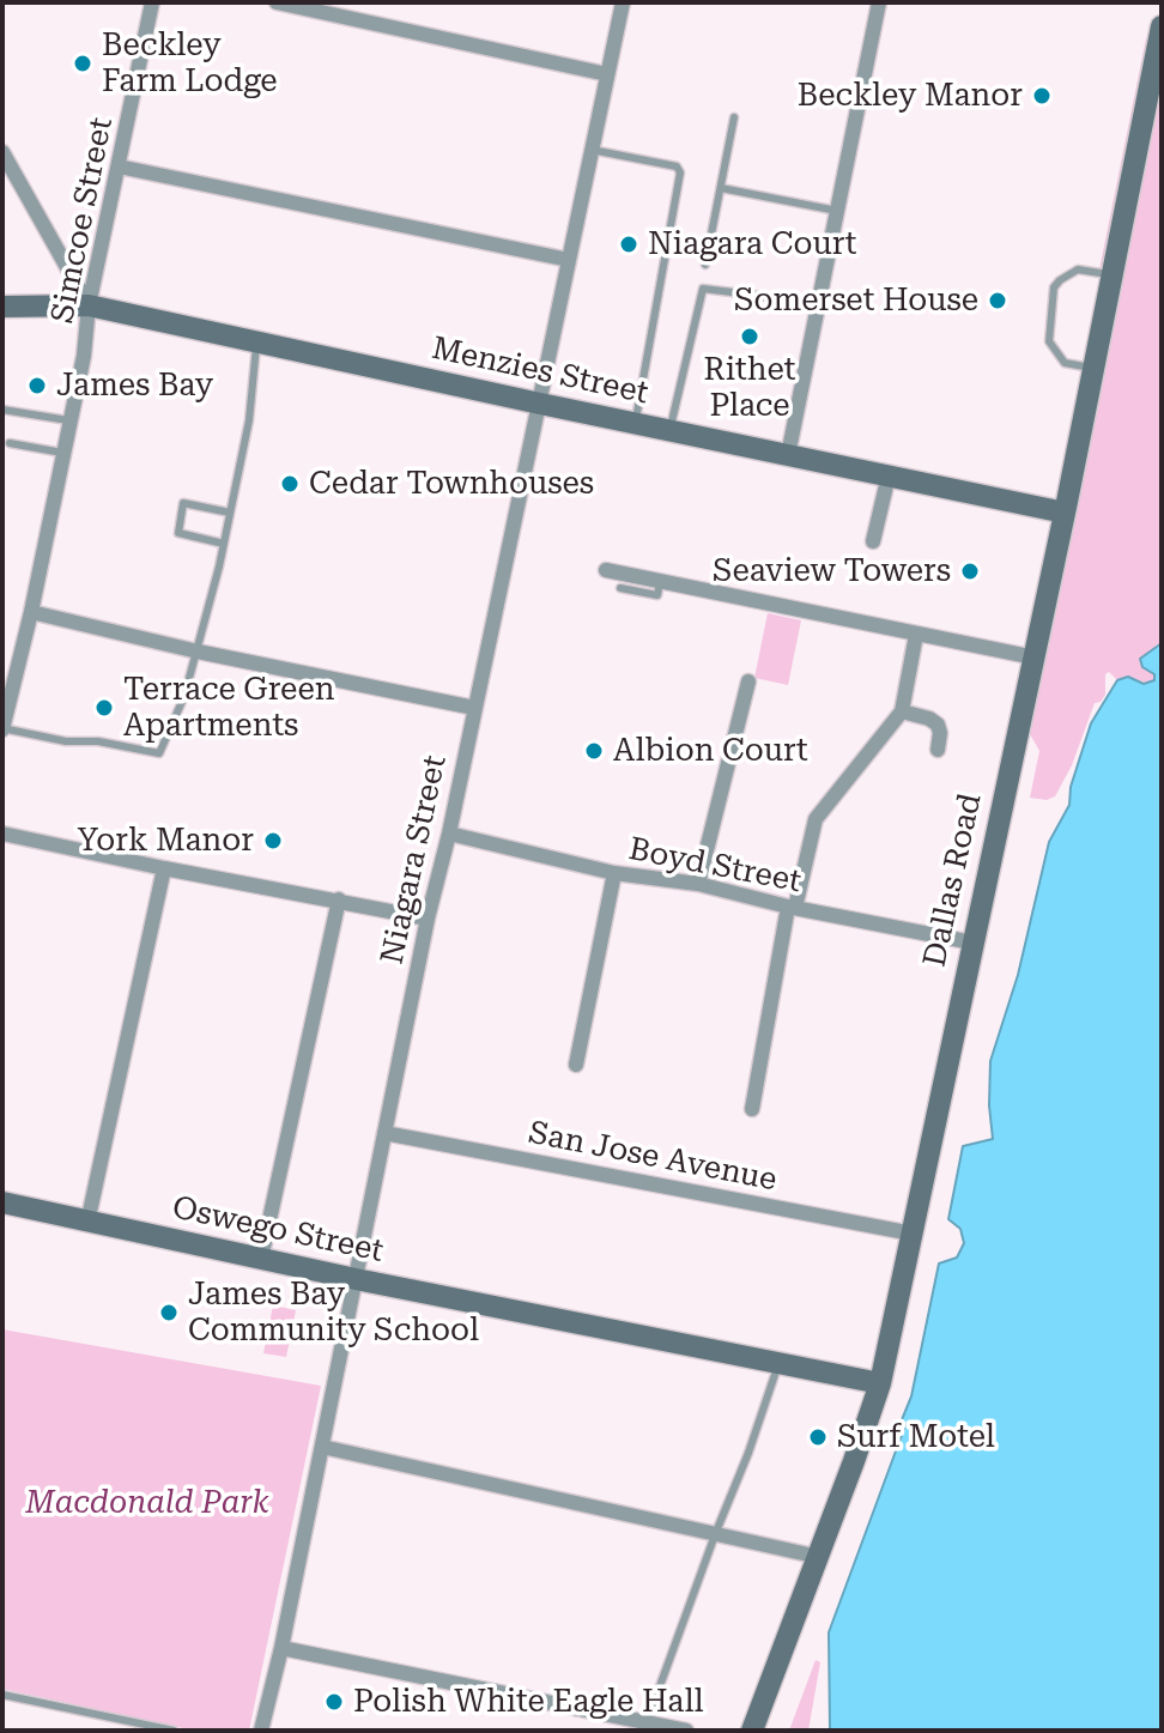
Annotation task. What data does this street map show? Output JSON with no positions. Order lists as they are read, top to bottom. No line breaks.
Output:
{"streets":{"street":["Simcoe Street","Menzies Street","Niagara Street","Boyd Street","Dallas Road","San Jose Avenue","Oswego Street"]},"crossings":[["Simcoe Street","Menzies Street"],["Menzies Street","Niagara Street"],["Menzies Street","Dallas Road"],["Niagara Street","Boyd Street"],["Niagara Street","San Jose Avenue"],["Niagara Street","Oswego Street"],["Boyd Street","Dallas Road"],["Dallas Road","San Jose Avenue"],["Dallas Road","Oswego Street"]],"parks":["Macdonald Park"],"places":["Beckley Farm Lodge","Beckley Manor","Niagara Court","Somerset House","Rithet Place","James Bay","Cedar Townhouses","Seaview Towers","Terrace Green Apartments","Albion Court","York Manor","James Bay Community School","Surf Motel","Polish White Eagle Hall"]}
